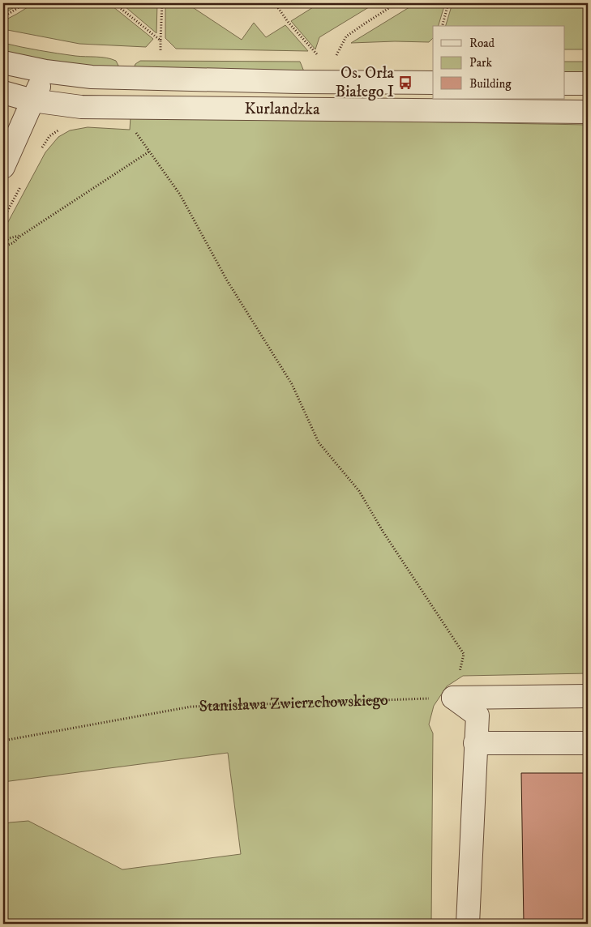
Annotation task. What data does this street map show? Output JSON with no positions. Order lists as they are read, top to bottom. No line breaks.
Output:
{"streets":{"street":["Kurlandzka"],"path":["Stanisława Zwierzchowskiego"]},"places":{"bus stop":["Os. Orła Białego I"]},"legend":["Road","Park","Building"]}
